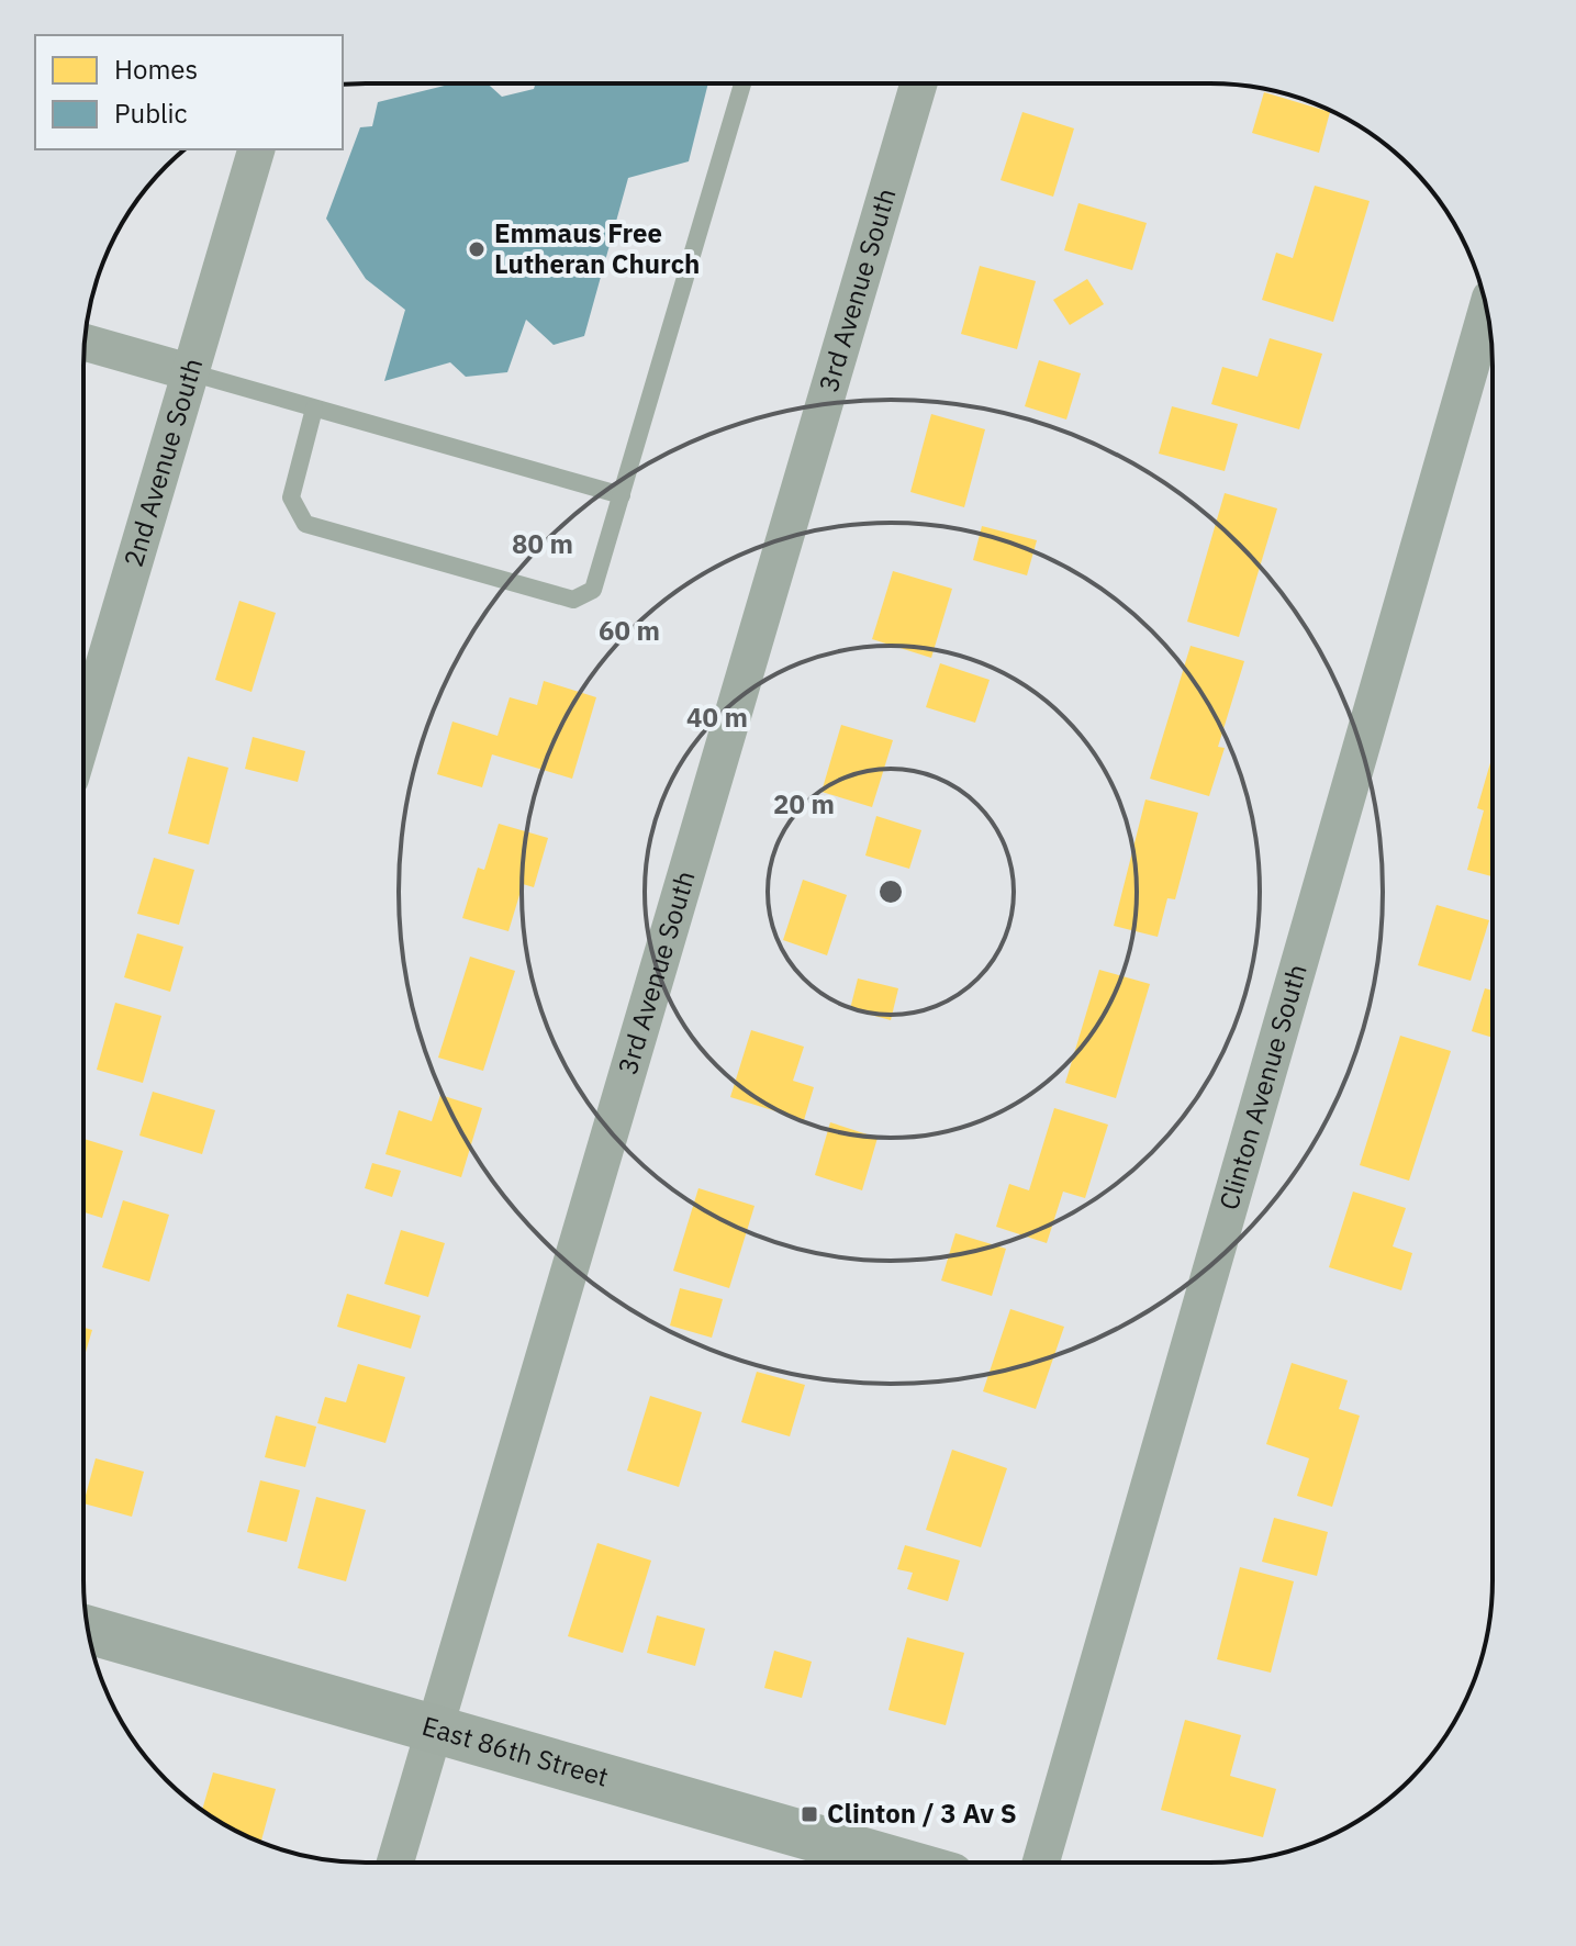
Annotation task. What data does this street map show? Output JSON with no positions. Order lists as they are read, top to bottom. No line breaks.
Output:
{"streets":{"street":["3rd Avenue South","2nd Avenue South","Clinton Avenue South","East 86th Street"]},"crossings":[["3rd Avenue South","East 86th Street"]],"places":{"other":["Emmaus Free Lutheran Church"],"transit":["Clinton / 3 Av S"]},"legend":["Homes","Public"],"rings":["80 m","60 m","40 m","20 m"]}
